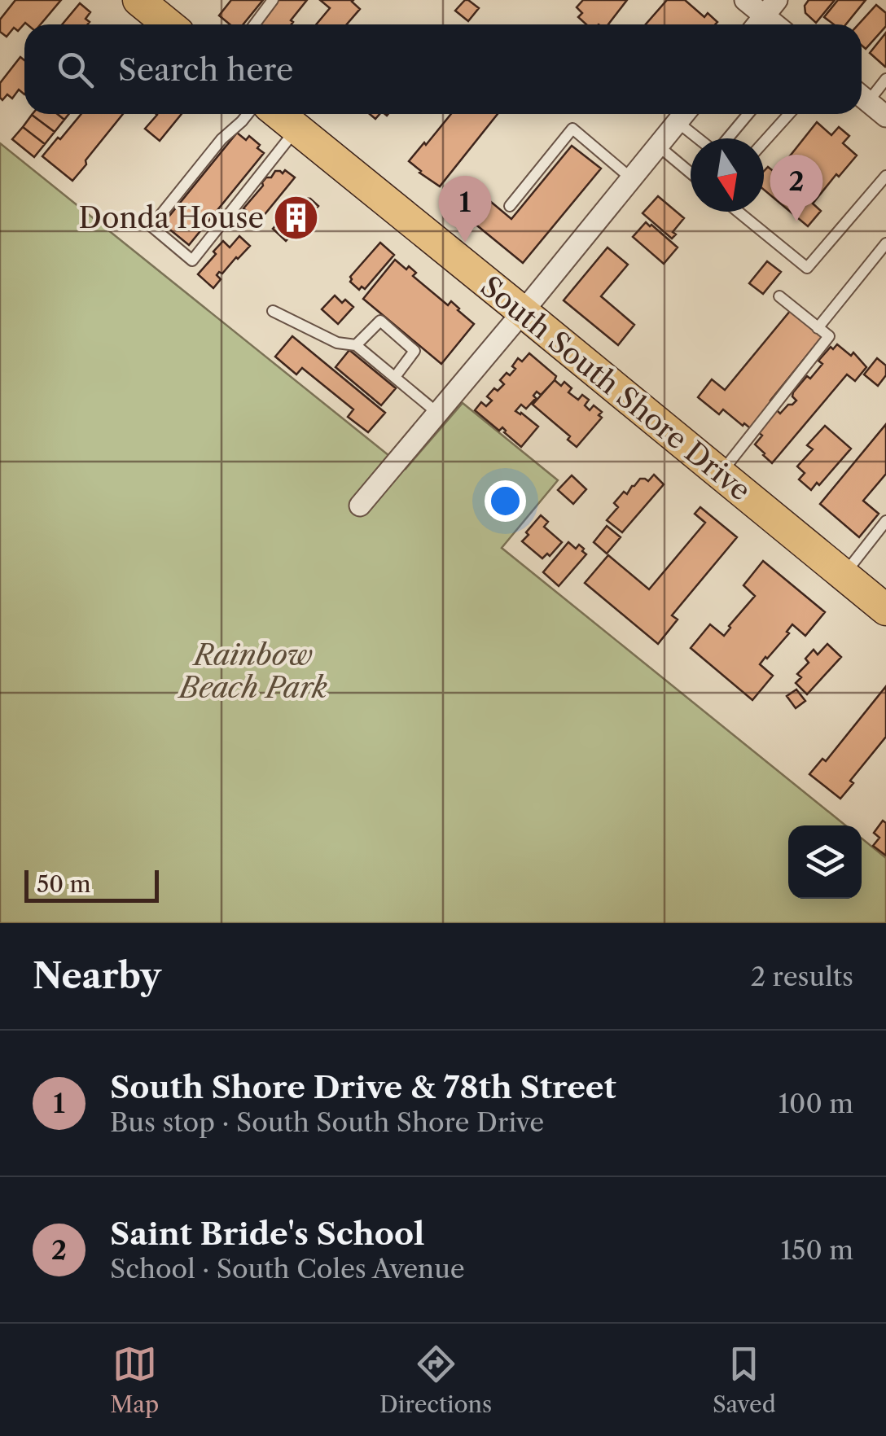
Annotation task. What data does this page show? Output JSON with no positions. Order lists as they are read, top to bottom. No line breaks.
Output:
{"streets":{"main road":["South South Shore Drive"]},"parks":["Rainbow Beach Park"],"places":{"building":["Donda House"]},"scale_bar":"50 m","north":"bottom","page":{"search":"Search here","pins":["2","1"],"scale":"50 m","heading":["Nearby","2 results"],"list":[{"mark":"1","name":"South Shore Drive & 78th Street","note":"Bus stop · South South Shore Drive","value":"100 m"},{"mark":"2","name":"Saint Bride's School","note":"School · South Coles Avenue","value":"150 m"}],"nav":["Map","Directions","Saved"]}}
